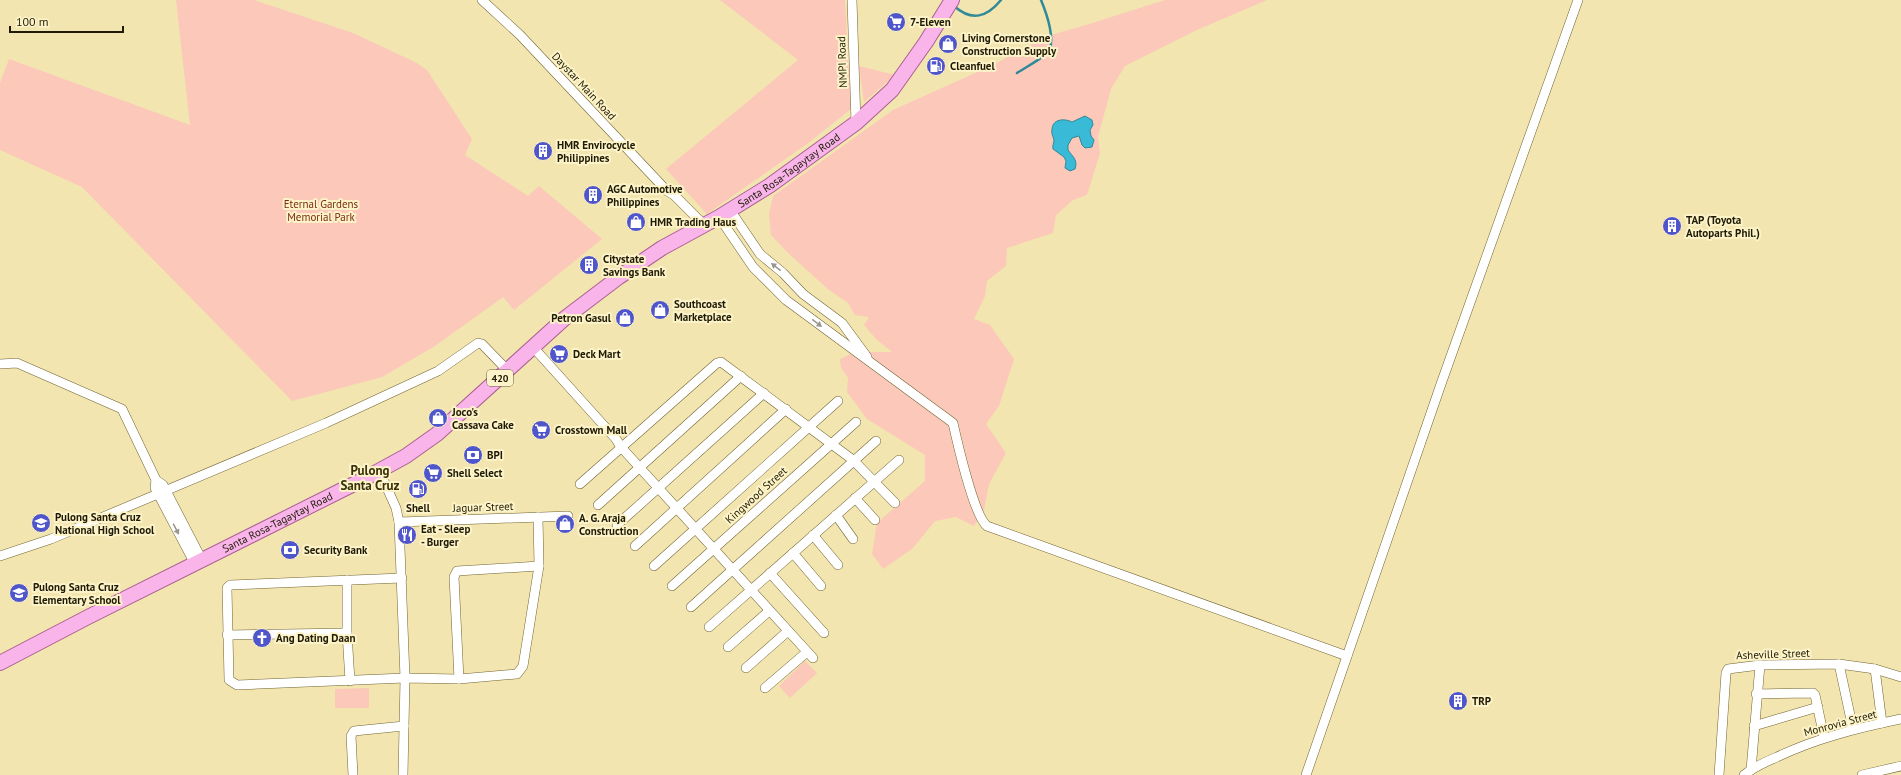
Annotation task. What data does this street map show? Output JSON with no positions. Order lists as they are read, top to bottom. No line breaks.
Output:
{"streets":{"main road":["Santa Rosa-Tagaytay Road","420"],"street":["NMPI Road","Daystar Main Road","Kingwood Street","Jaguar Street","Asheville Street","Monrovia Street"]},"crossings":[["NMPI Road","Santa Rosa-Tagaytay Road"],["Daystar Main Road","Santa Rosa-Tagaytay Road"]],"districts":["Pulong Santa Cruz"],"parks":["Eternal Gardens Memorial Park"],"places":{"supermarket":["7-Eleven","Deck Mart","Crosstown Mall","Shell Select"],"shop":["Living Cornerstone Construction Supply","HMR Trading Haus","Southcoast Marketplace","Petron Gasul","Joco's Cassava Cake","A. G. Araja Construction"],"fuel station":["Cleanfuel","Shell"],"building":["HMR Envirocycle Philippines","AGC Automotive Philippines","TAP (Toyota Autoparts Phil.)","Citystate Savings Bank","TRP"],"bank":["BPI","Security Bank"],"school or university":["Pulong Santa Cruz National High School","Pulong Santa Cruz Elementary School"],"restaurant":["Eat - Sleep - Burger"],"church":["Ang Dating Daan"]},"scale_bar":"100 m"}
